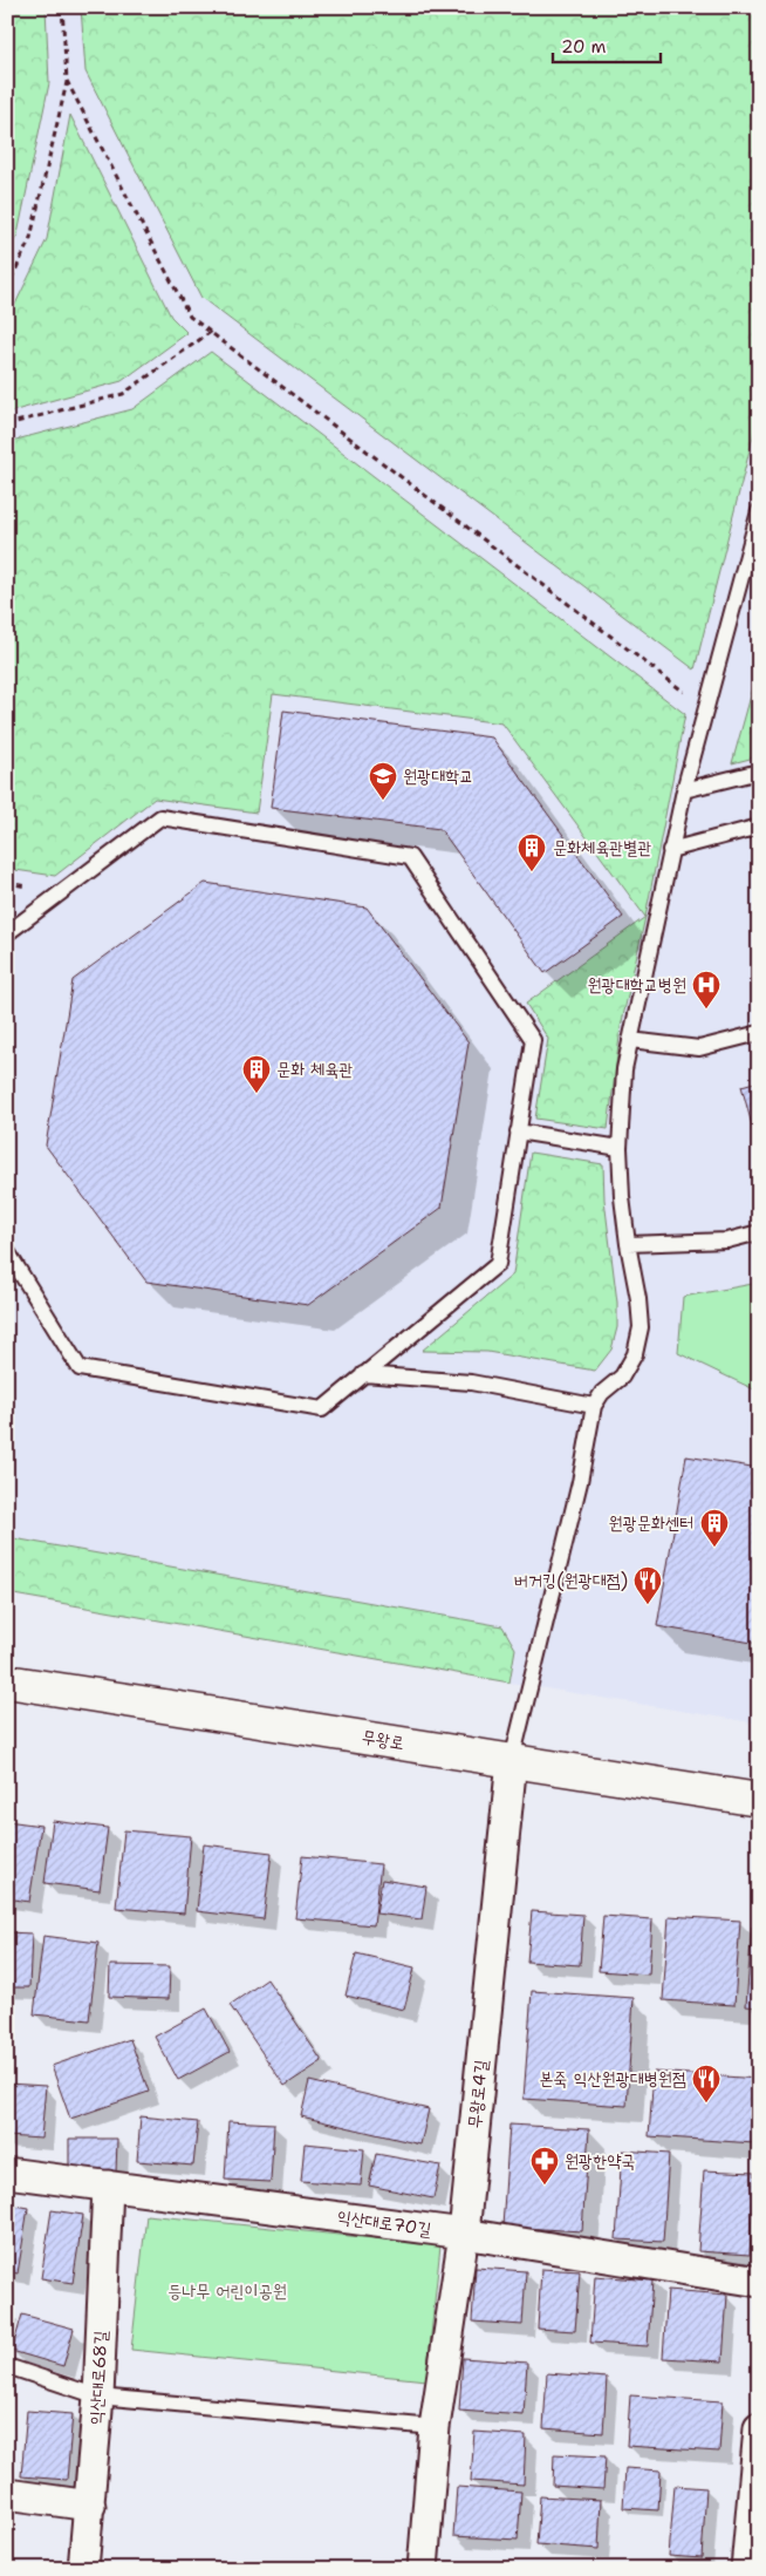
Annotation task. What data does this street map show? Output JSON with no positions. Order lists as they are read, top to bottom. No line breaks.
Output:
{"streets":{"street":["무왕로","무왕로4길","익산대로70길","익산대로68길"]},"crossings":[["무왕로","무왕로4길"],["무왕로4길","익산대로70길"],["익산대로70길","익산대로68길"]],"parks":["등나무 어린이공원"],"places":{"school or university":["원광대학교"],"building":["문화체육관별관","문화 체육관","원광문화센터"],"hospital":["원광대학교병원"],"restaurant":["버거킹(원광대점)","본죽 익산원광대병원점"],"pharmacy":["원광한약국"]},"scale_bar":"20 m"}
